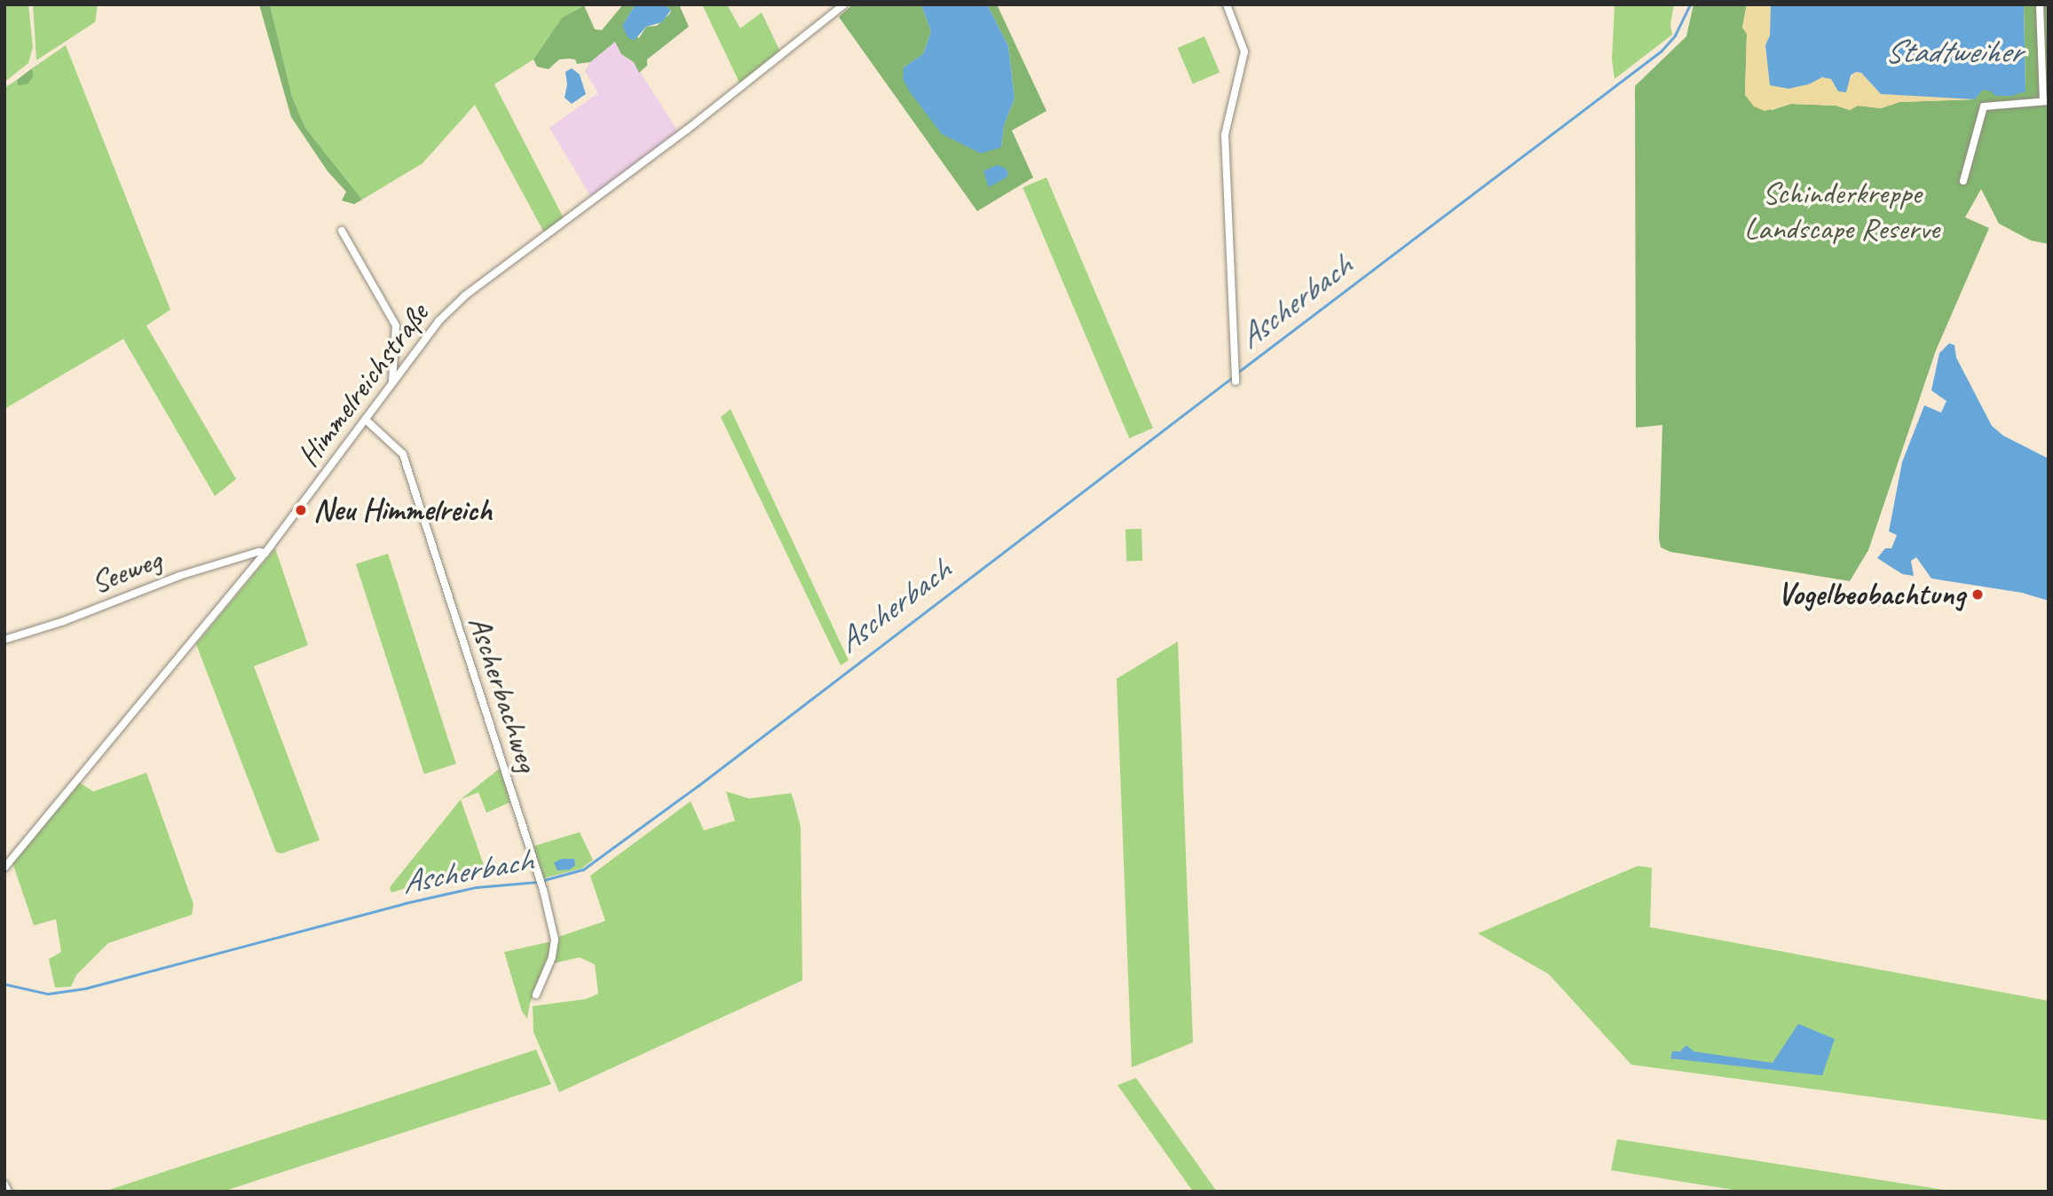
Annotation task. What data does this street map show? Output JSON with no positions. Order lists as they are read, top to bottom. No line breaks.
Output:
{"streets":{"street":["Himmelreichstraße","Seeweg","Ascherbachweg"]},"crossings":[["Himmelreichstraße","Seeweg"],["Himmelreichstraße","Ascherbachweg"]],"water":["Stadtweiher","Ascherbach"],"parks":["Schinderkreppe Landscape Reserve"],"places":["Neu Himmelreich","Vogelbeobachtung"]}
